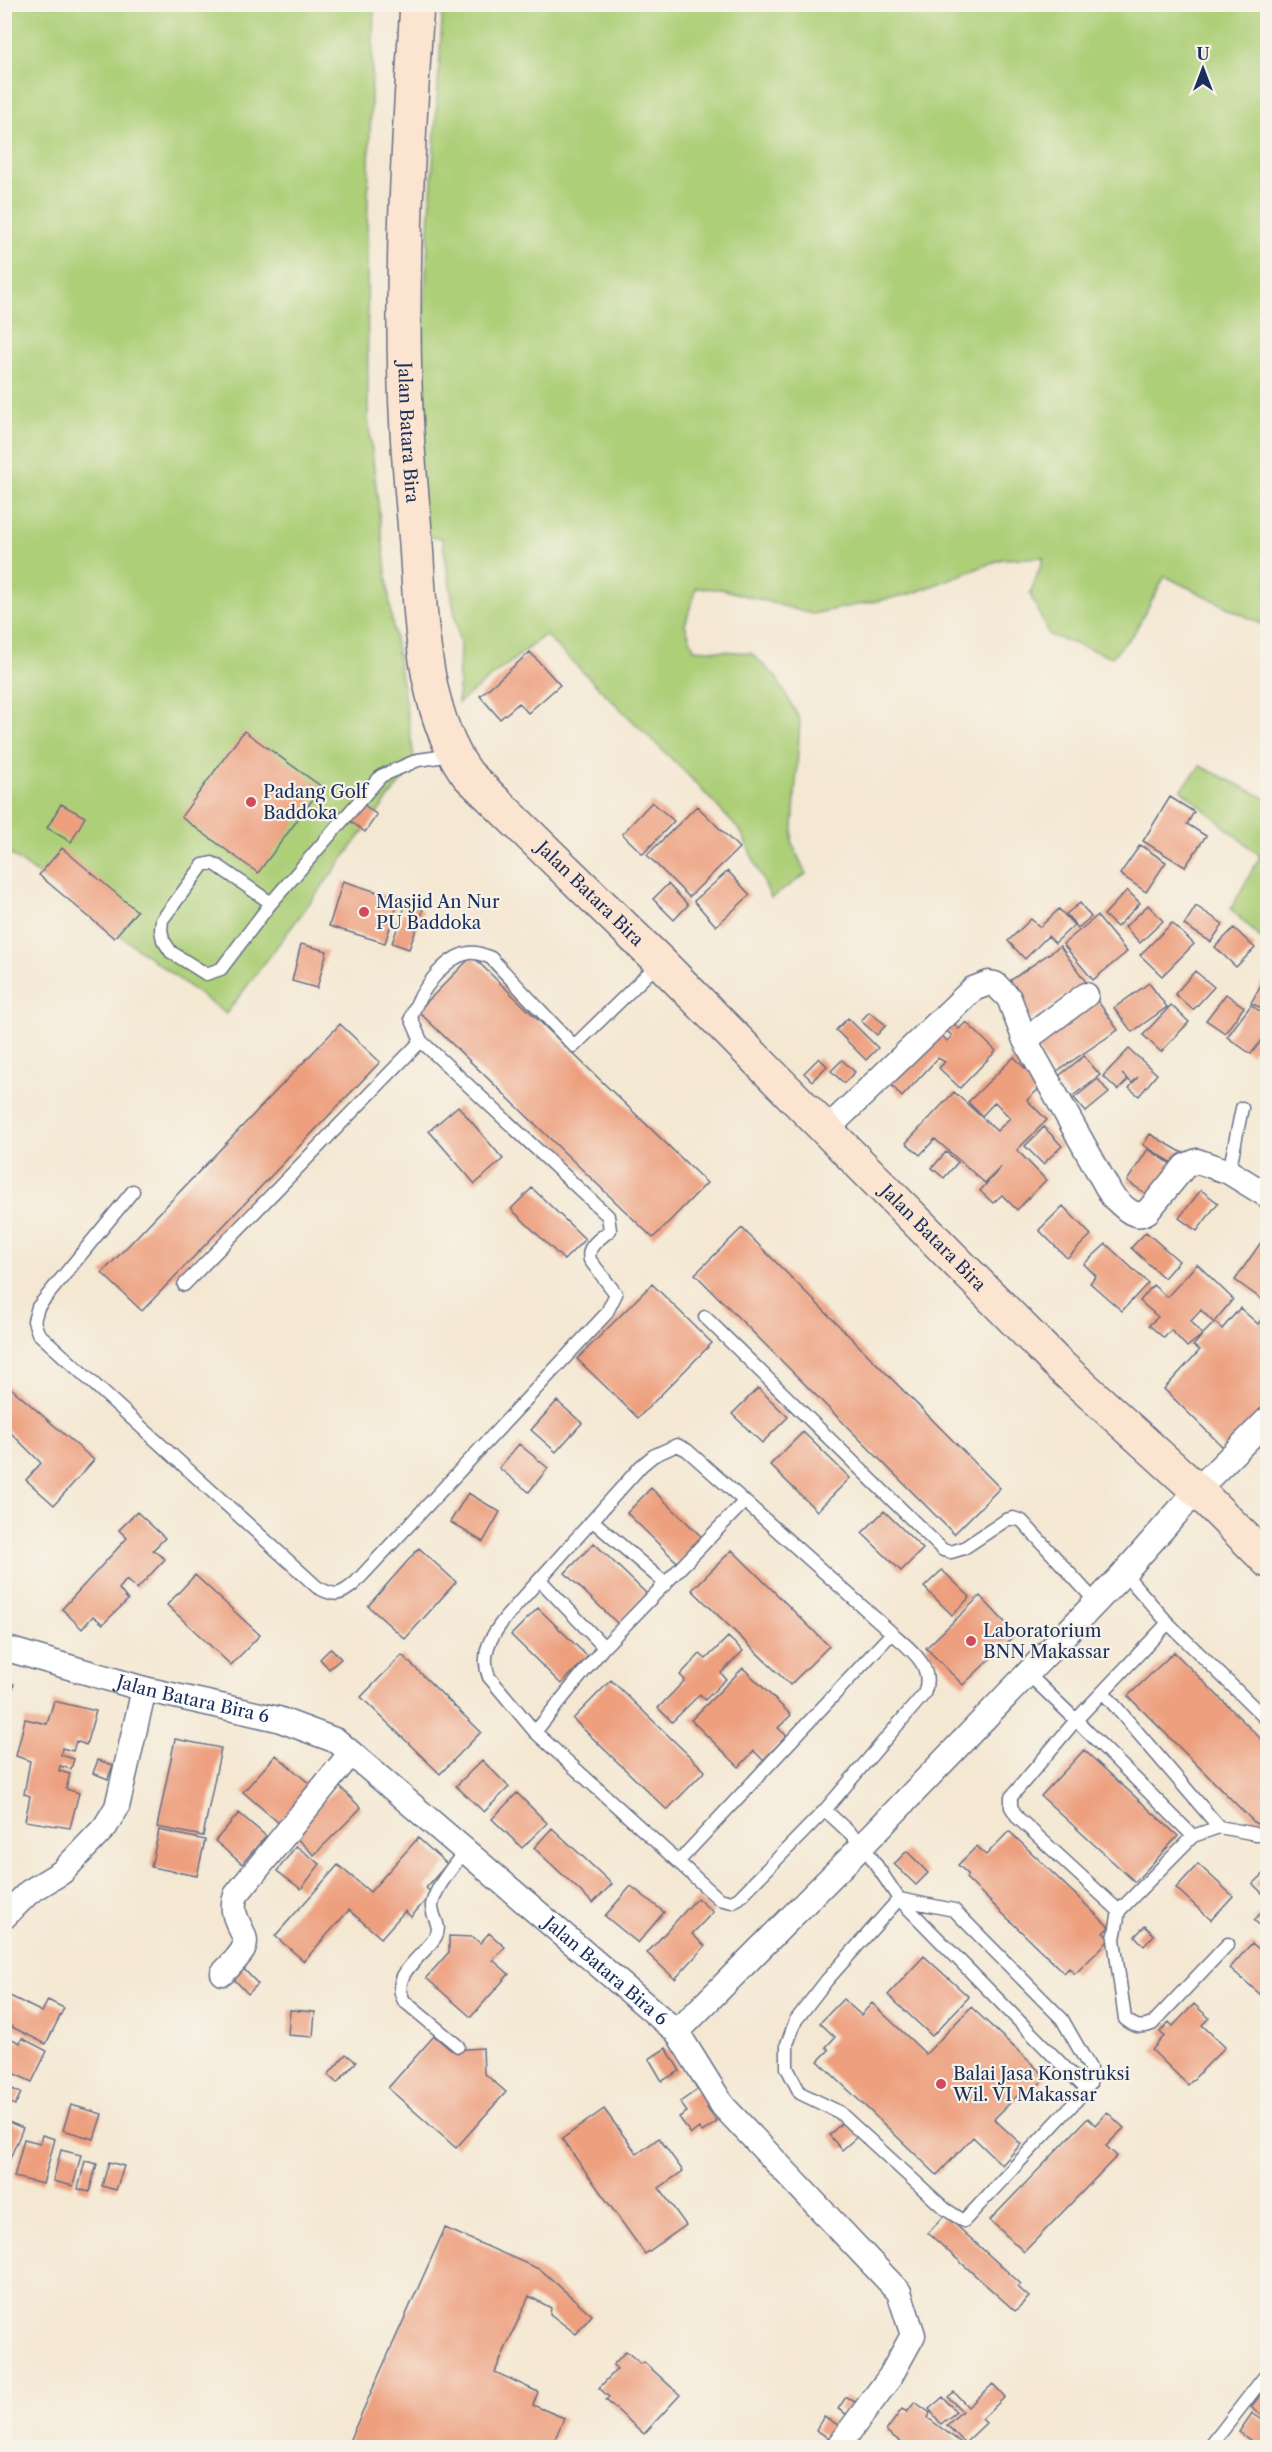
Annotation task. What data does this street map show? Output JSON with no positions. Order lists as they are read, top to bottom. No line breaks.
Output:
{"streets":{"street":["Jalan Batara Bira","Jalan Batara Bira 6"]},"crossings":[["Jalan Batara Bira","Jalan Batara Bira 6"]],"places":["Padang Golf Baddoka","Masjid An Nur PU Baddoka","Laboratorium BNN Makassar","Balai Jasa Konstruksi Wil. VI Makassar"],"north":"top"}
